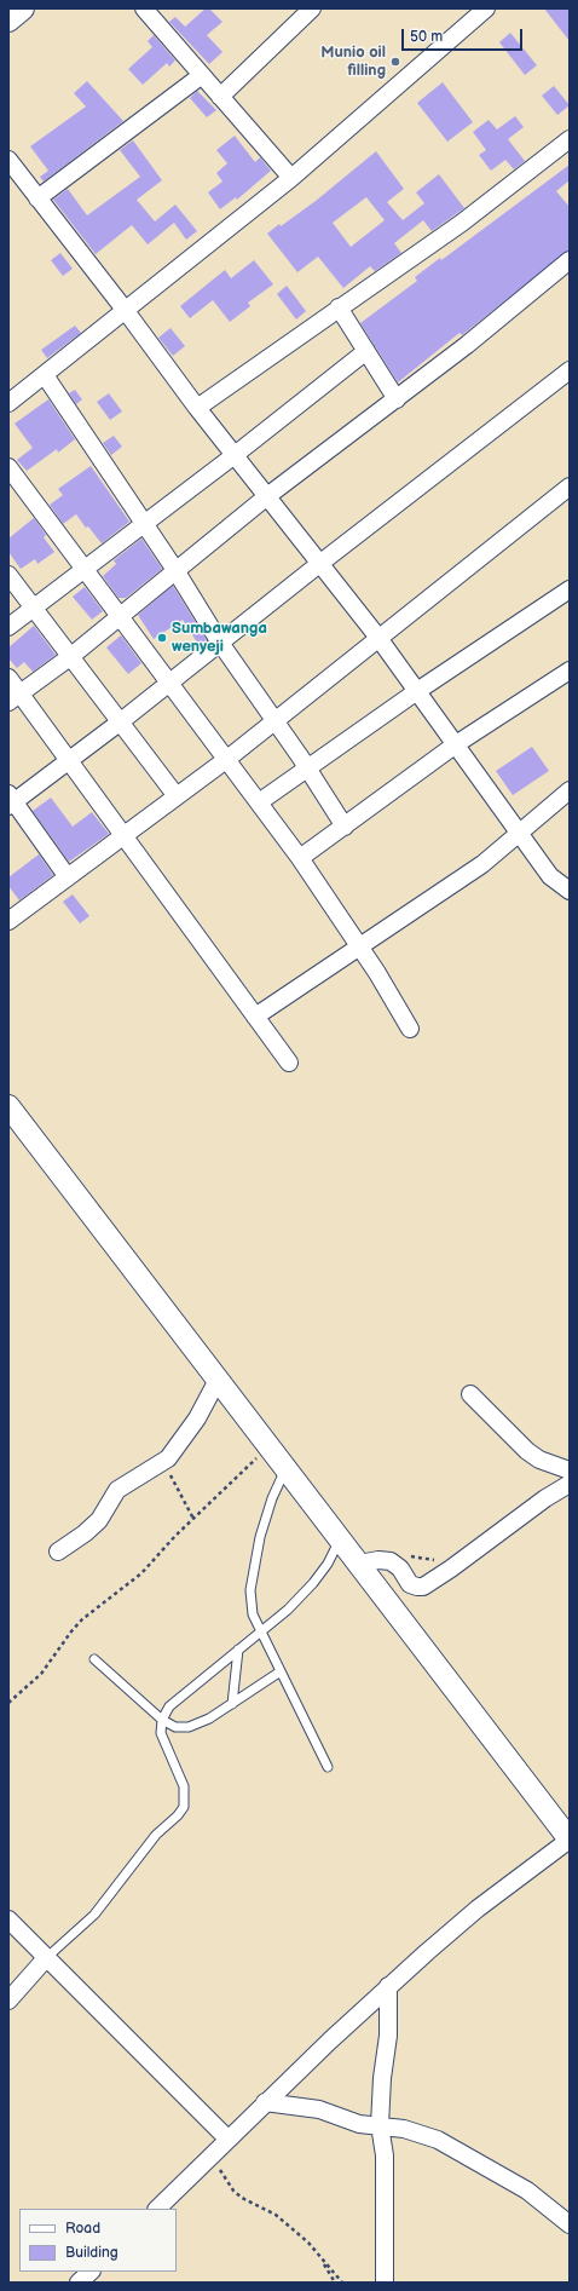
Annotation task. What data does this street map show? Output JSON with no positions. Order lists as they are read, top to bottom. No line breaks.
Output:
{"places":["Munio oil filling","Sumbawanga wenyeji"],"legend":["Road","Building"],"scale_bar":"50 m"}
